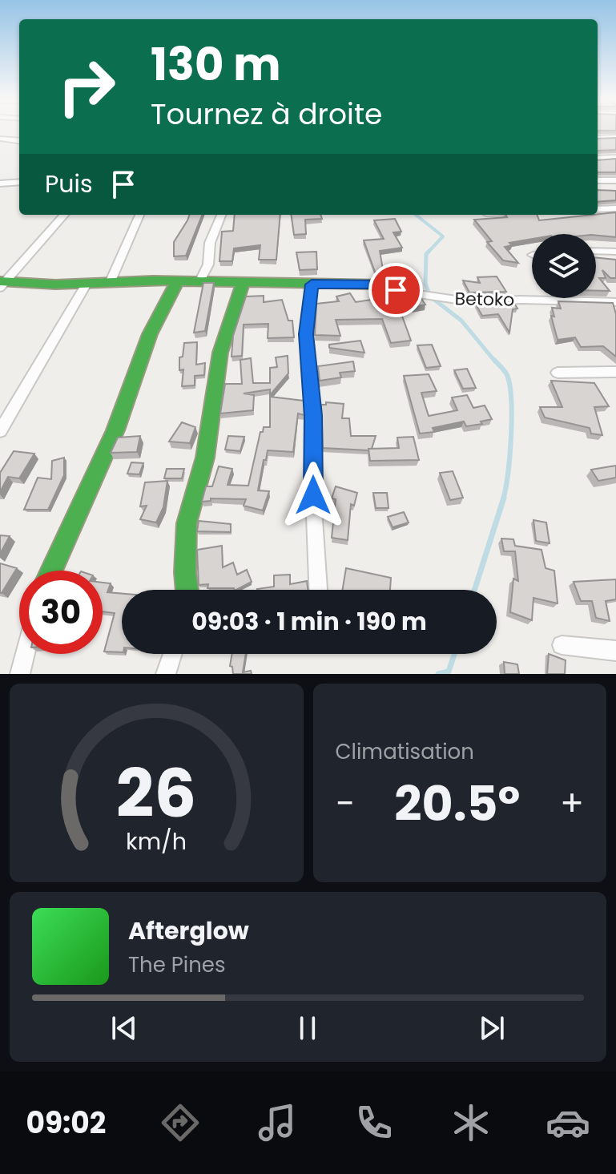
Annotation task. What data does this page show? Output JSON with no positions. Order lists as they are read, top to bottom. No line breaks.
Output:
{"streets":{"street":["Betoko"]},"page":{"turn":["130 m","Tournez à droite"],"then":"Puis","limit":"30","trip":"09:03 · 1 min · 190 m","tile":"Climatisation","heat":["−","20.5°","+"],"song":["Afterglow","The Pines"],"tabs":"09:02","gauge":["26","km/h"]}}
